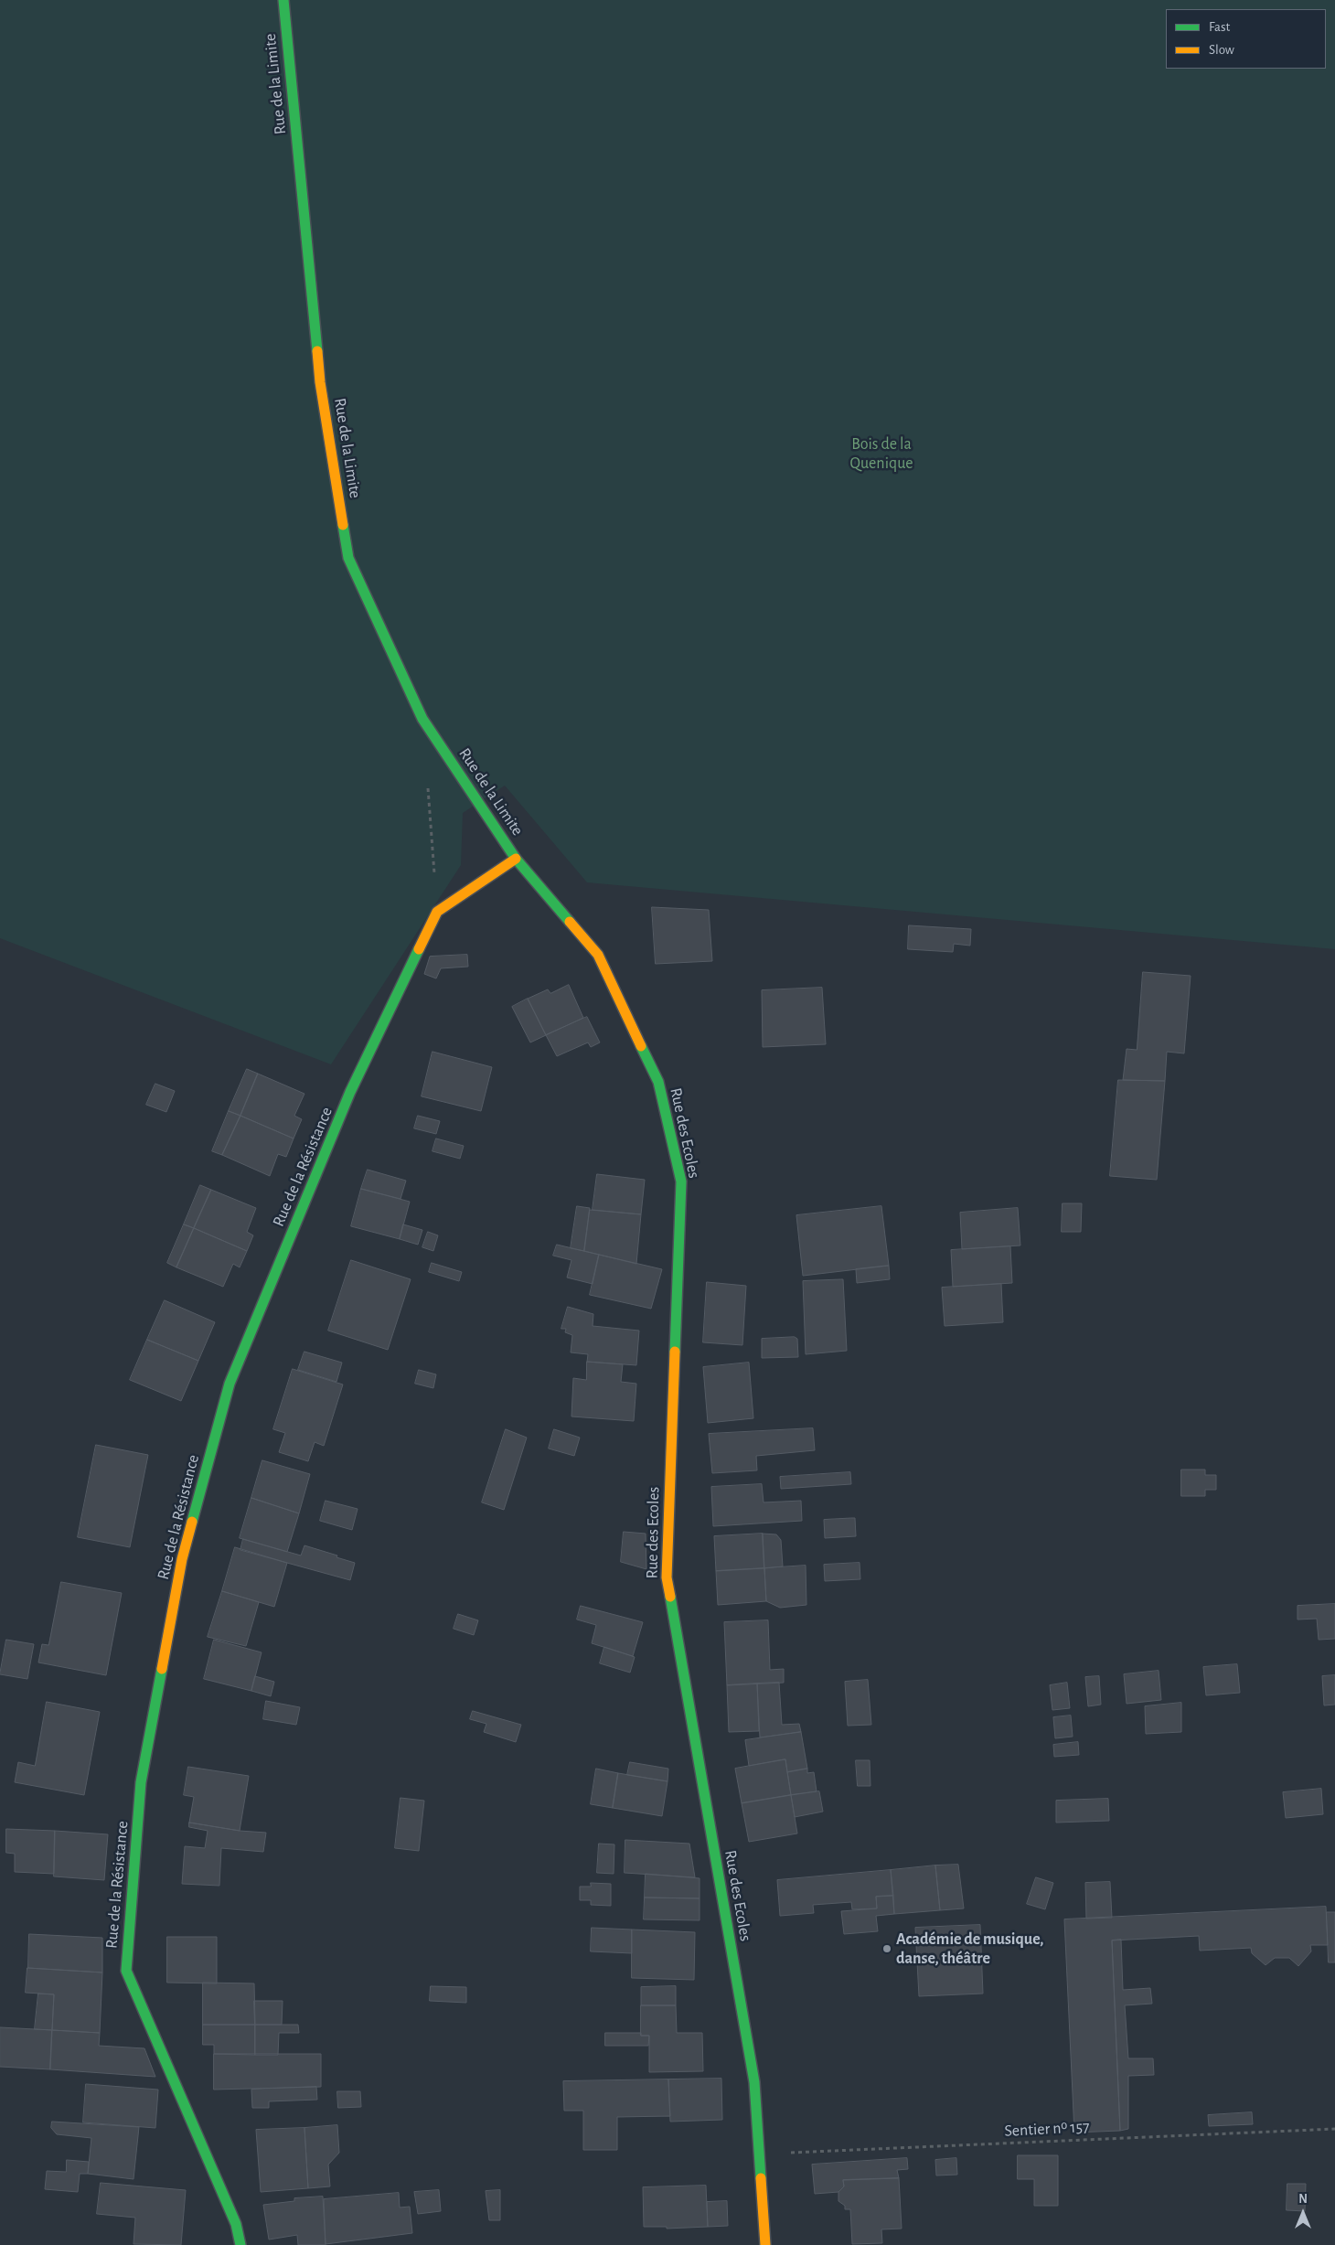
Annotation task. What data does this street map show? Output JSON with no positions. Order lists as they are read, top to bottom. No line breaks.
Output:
{"streets":{"street":["Rue de la Limite","Rue des Ecoles","Rue de la Résistance"],"path":["Sentier nᵒ 157"]},"crossings":[["Rue de la Limite","Rue des Ecoles"],["Rue des Ecoles","Sentier nᵒ 157"]],"parks":["Bois de la Quenique"],"places":["Académie de musique, danse, théâtre"],"legend":["Fast","Slow"],"north":"top"}
